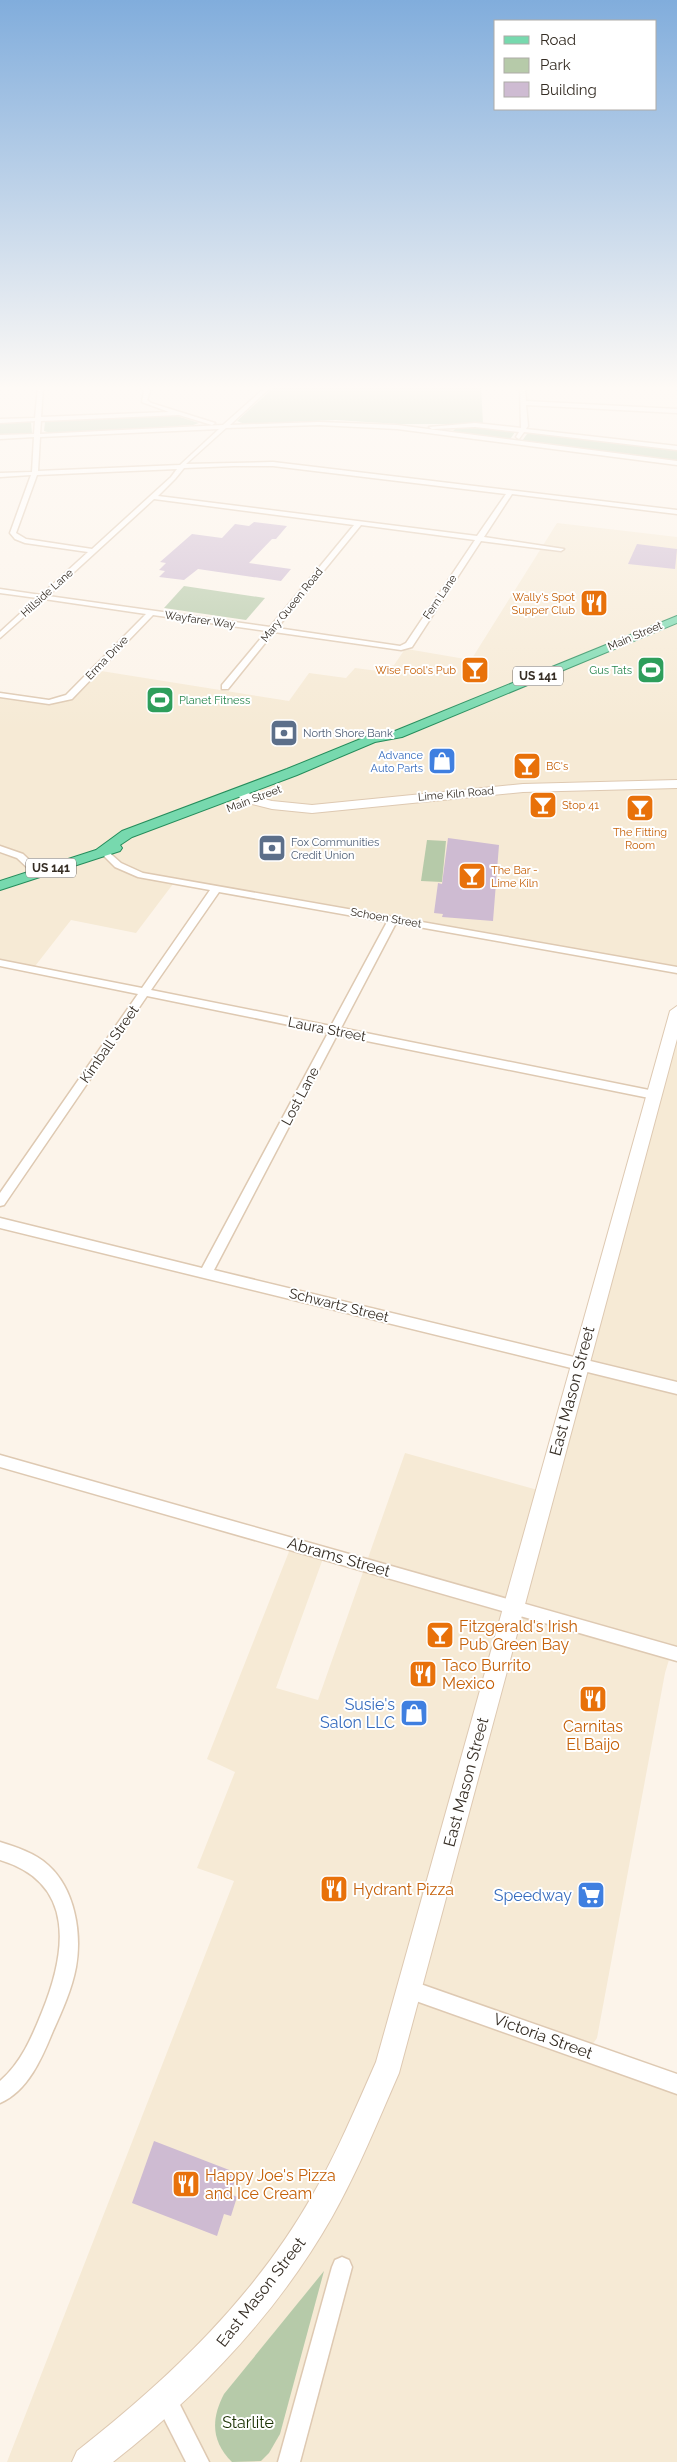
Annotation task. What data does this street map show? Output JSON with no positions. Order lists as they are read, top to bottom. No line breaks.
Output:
{"streets":{"main road":["Main Street","US 141","Lime Kiln Road","East Mason Street"],"street":["Hillside Lane","Fern Lane","Mary Queen Road","Wayfarer Way","Erma Drive","Schoen Street","Laura Street","Kimball Street","Lost Lane","Schwartz Street","Abrams Street","Victoria Street"]},"crossings":[["Hillside Lane","Wayfarer Way"],["Fern Lane","Wayfarer Way"],["Mary Queen Road","Wayfarer Way"],["Wayfarer Way","Erma Drive"],["Main Street","Lime Kiln Road"],["Main Street","Schoen Street"],["Schoen Street","Kimball Street"],["Schoen Street","Lost Lane"],["Laura Street","Kimball Street"],["Laura Street","Lost Lane"],["Laura Street","East Mason Street"],["Lost Lane","Schwartz Street"],["Schwartz Street","East Mason Street"],["East Mason Street","Abrams Street"],["East Mason Street","Victoria Street"]],"parks":["Starlite"],"places":{"restaurant":["Wally's Spot Supper Club","Taco Burrito Mexico","Carnitas El Baijo","Hydrant Pizza","Happy Joe's Pizza and Ice Cream"],"bar":["Wise Fool's Pub","BC's","Stop 41","The Fitting Room","The Bar - Lime Kiln","Fitzgerald's Irish Pub Green Bay"],"sports":["Gus Tats","Planet Fitness"],"bank":["North Shore Bank","Fox Communities Credit Union"],"shop":["Advance Auto Parts","Susie's Salon LLC"],"supermarket":["Speedway"]},"legend":["Road","Park","Building"]}
